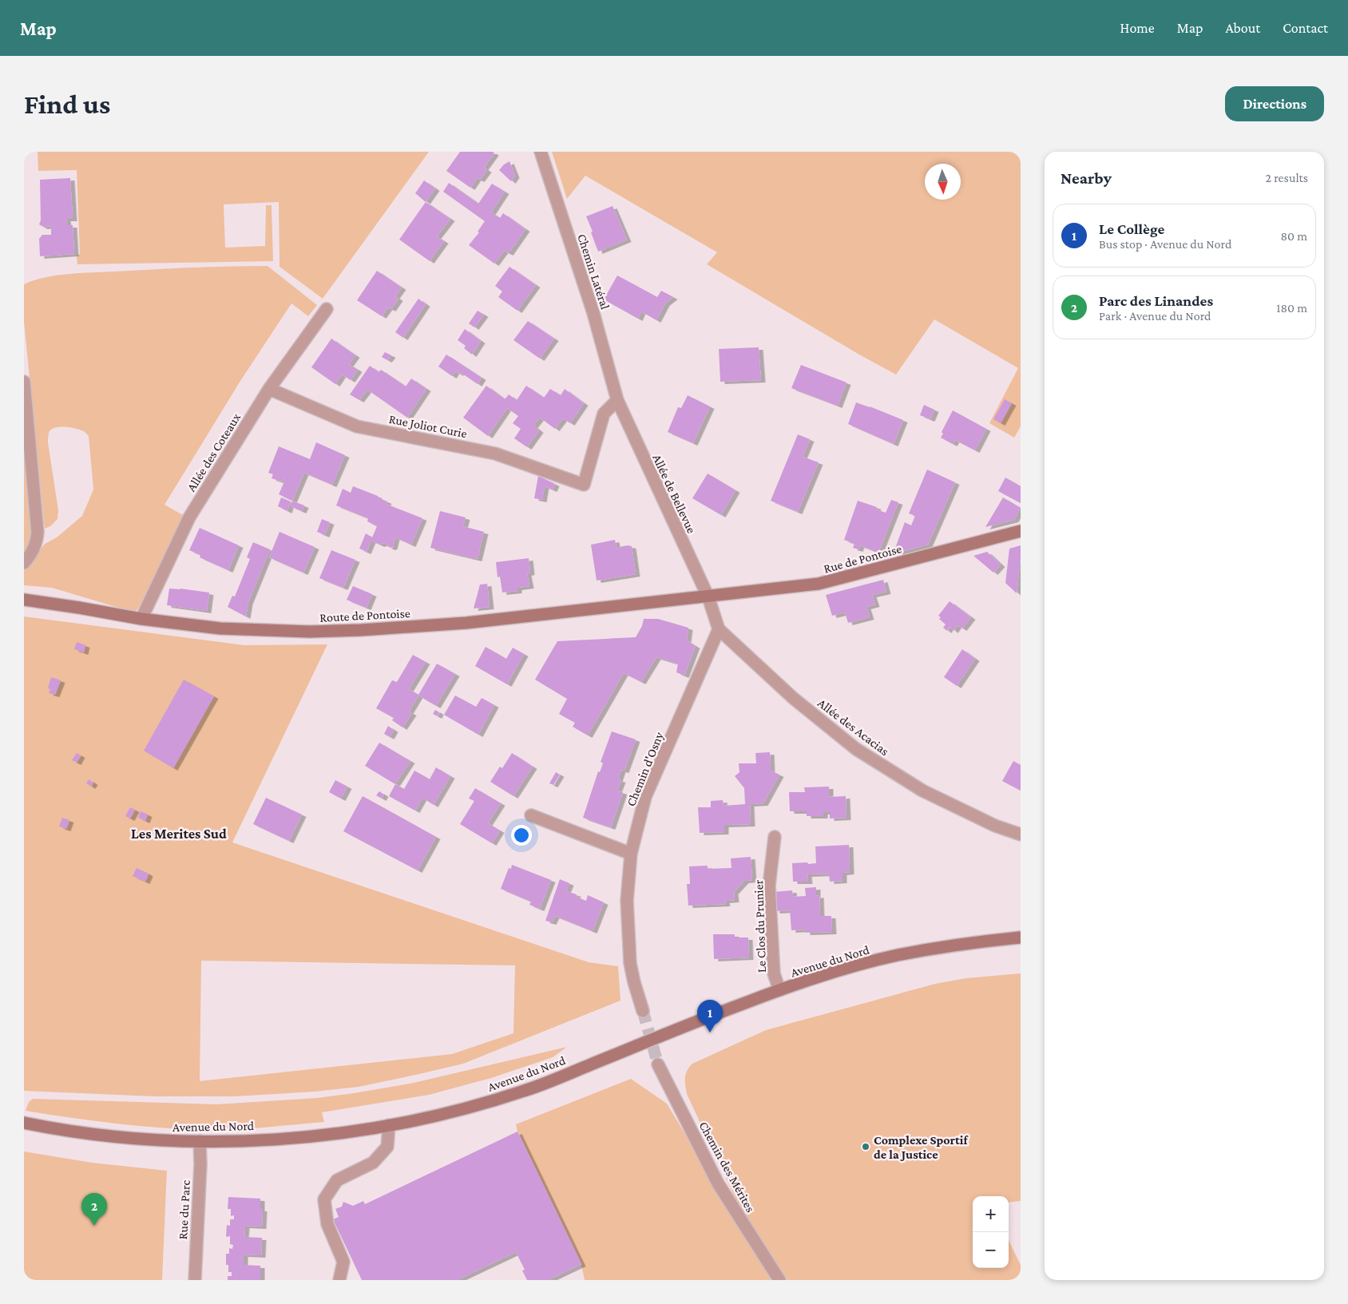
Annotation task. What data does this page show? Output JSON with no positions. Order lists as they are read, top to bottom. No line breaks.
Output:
{"streets":{"street":["Chemin Latéral","Rue Joliot Curie","Allée des Coteaux","Allée de Bellevue","Rue de Pontoise","Route de Pontoise","Allée des Acacias","Chemin d'Osny","Le Clos du Prunier","Avenue du Nord","Chemin des Mérites","Rue du Parc"]},"crossings":[["Chemin Latéral","Rue Joliot Curie"],["Chemin Latéral","Allée de Bellevue"],["Rue Joliot Curie","Allée des Coteaux"],["Rue Joliot Curie","Allée de Bellevue"],["Allée des Coteaux","Route de Pontoise"],["Allée de Bellevue","Rue de Pontoise"],["Allée de Bellevue","Route de Pontoise"],["Allée de Bellevue","Allée des Acacias"],["Rue de Pontoise","Route de Pontoise"],["Rue de Pontoise","Allée des Acacias"],["Route de Pontoise","Allée des Acacias"],["Allée des Acacias","Chemin d'Osny"],["Le Clos du Prunier","Avenue du Nord"],["Avenue du Nord","Rue du Parc"]],"districts":["Les Merites Sud"],"places":["Complexe Sportif de la Justice"],"north":"bottom","page":{"header":"Map","nav":["Home","Map","About","Contact"],"buttons":"Directions","title":"Find us","heading":["Nearby","2 results"],"list":[{"mark":"1","name":"Le Collège","note":"Bus stop · Avenue du Nord","value":"80 m"},{"mark":"2","name":"Parc des Linandes","note":"Park · Avenue du Nord","value":"180 m"}],"pins":["1","2"],"map_buttons":["+","−"]}}
